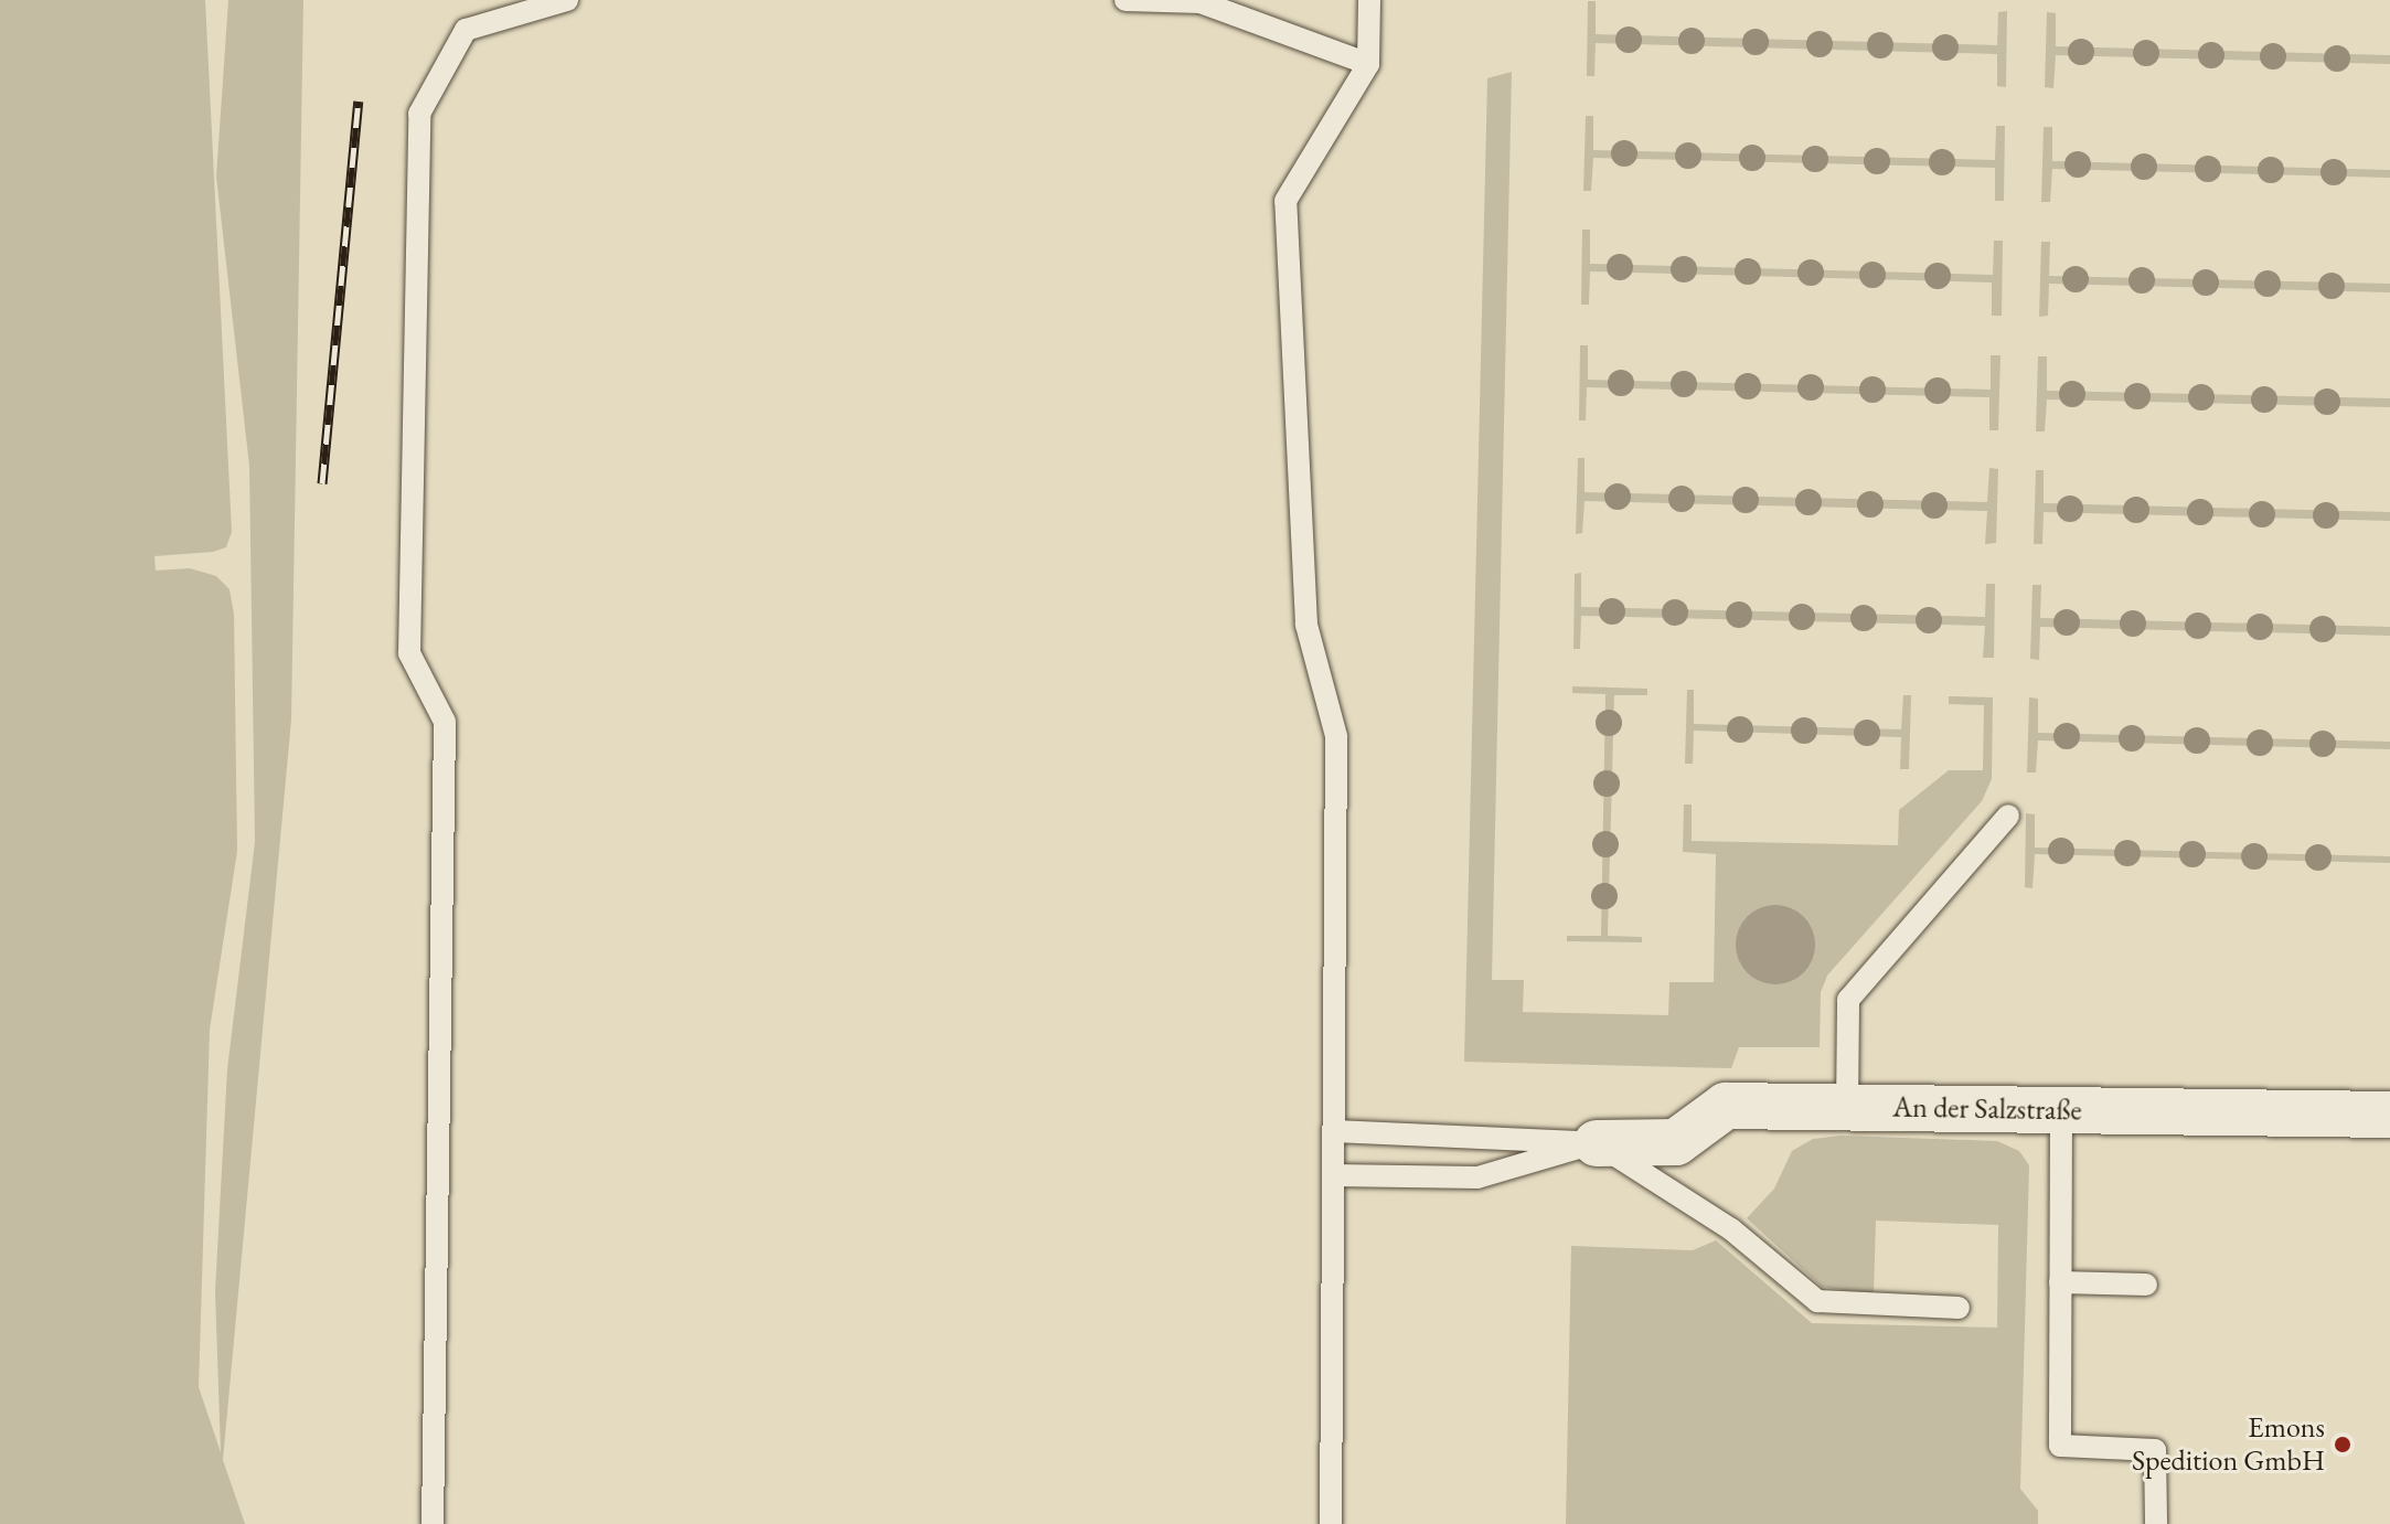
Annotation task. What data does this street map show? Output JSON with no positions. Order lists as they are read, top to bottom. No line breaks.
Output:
{"streets":{"street":["An der Salzstraße"]},"places":["Emons Spedition GmbH"]}
